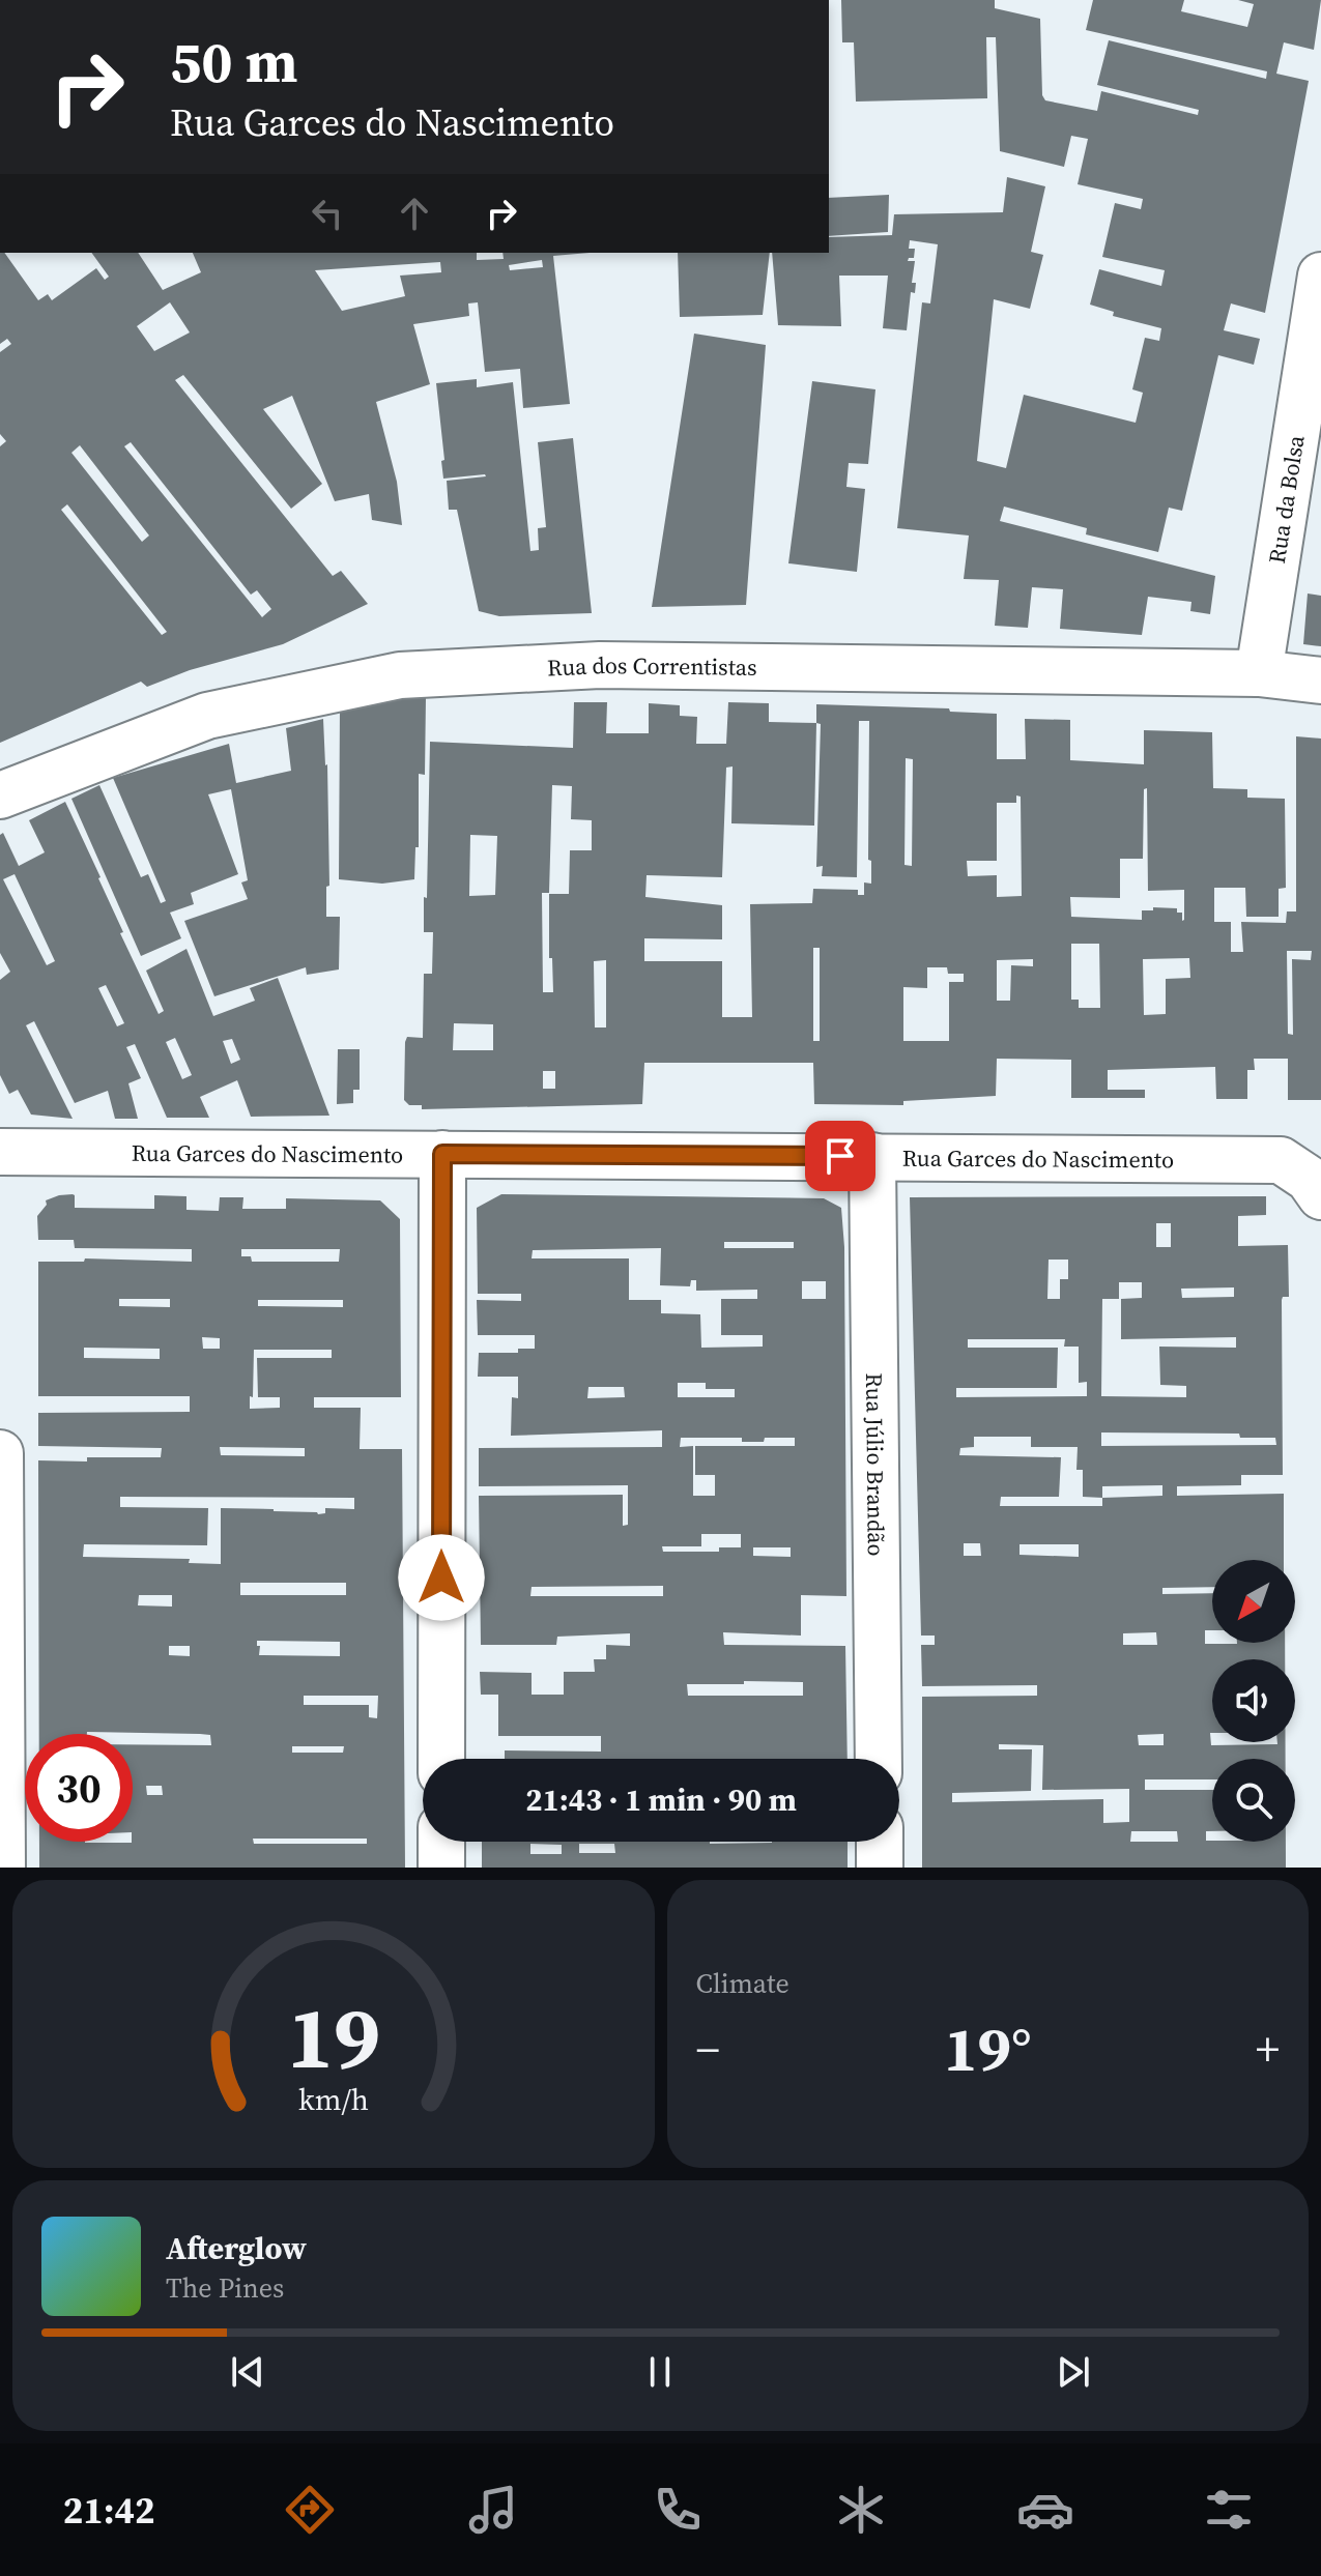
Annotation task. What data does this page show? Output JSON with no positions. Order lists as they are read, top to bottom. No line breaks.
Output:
{"streets":{"street":["Rua da Bolsa","Rua dos Correntistas","Rua Garces do Nascimento","Rua Júlio Brandão"]},"crossings":[["Rua da Bolsa","Rua dos Correntistas"],["Rua Garces do Nascimento","Rua Júlio Brandão"]],"north":"bottom left","page":{"turn":["50 m","Rua Garces do Nascimento"],"limit":"30","trip":"21:43 · 1 min · 90 m","tile":"Climate","heat":["−","19°","+"],"song":["Afterglow","The Pines"],"tabs":"21:42","gauge":["19","km/h"]}}
